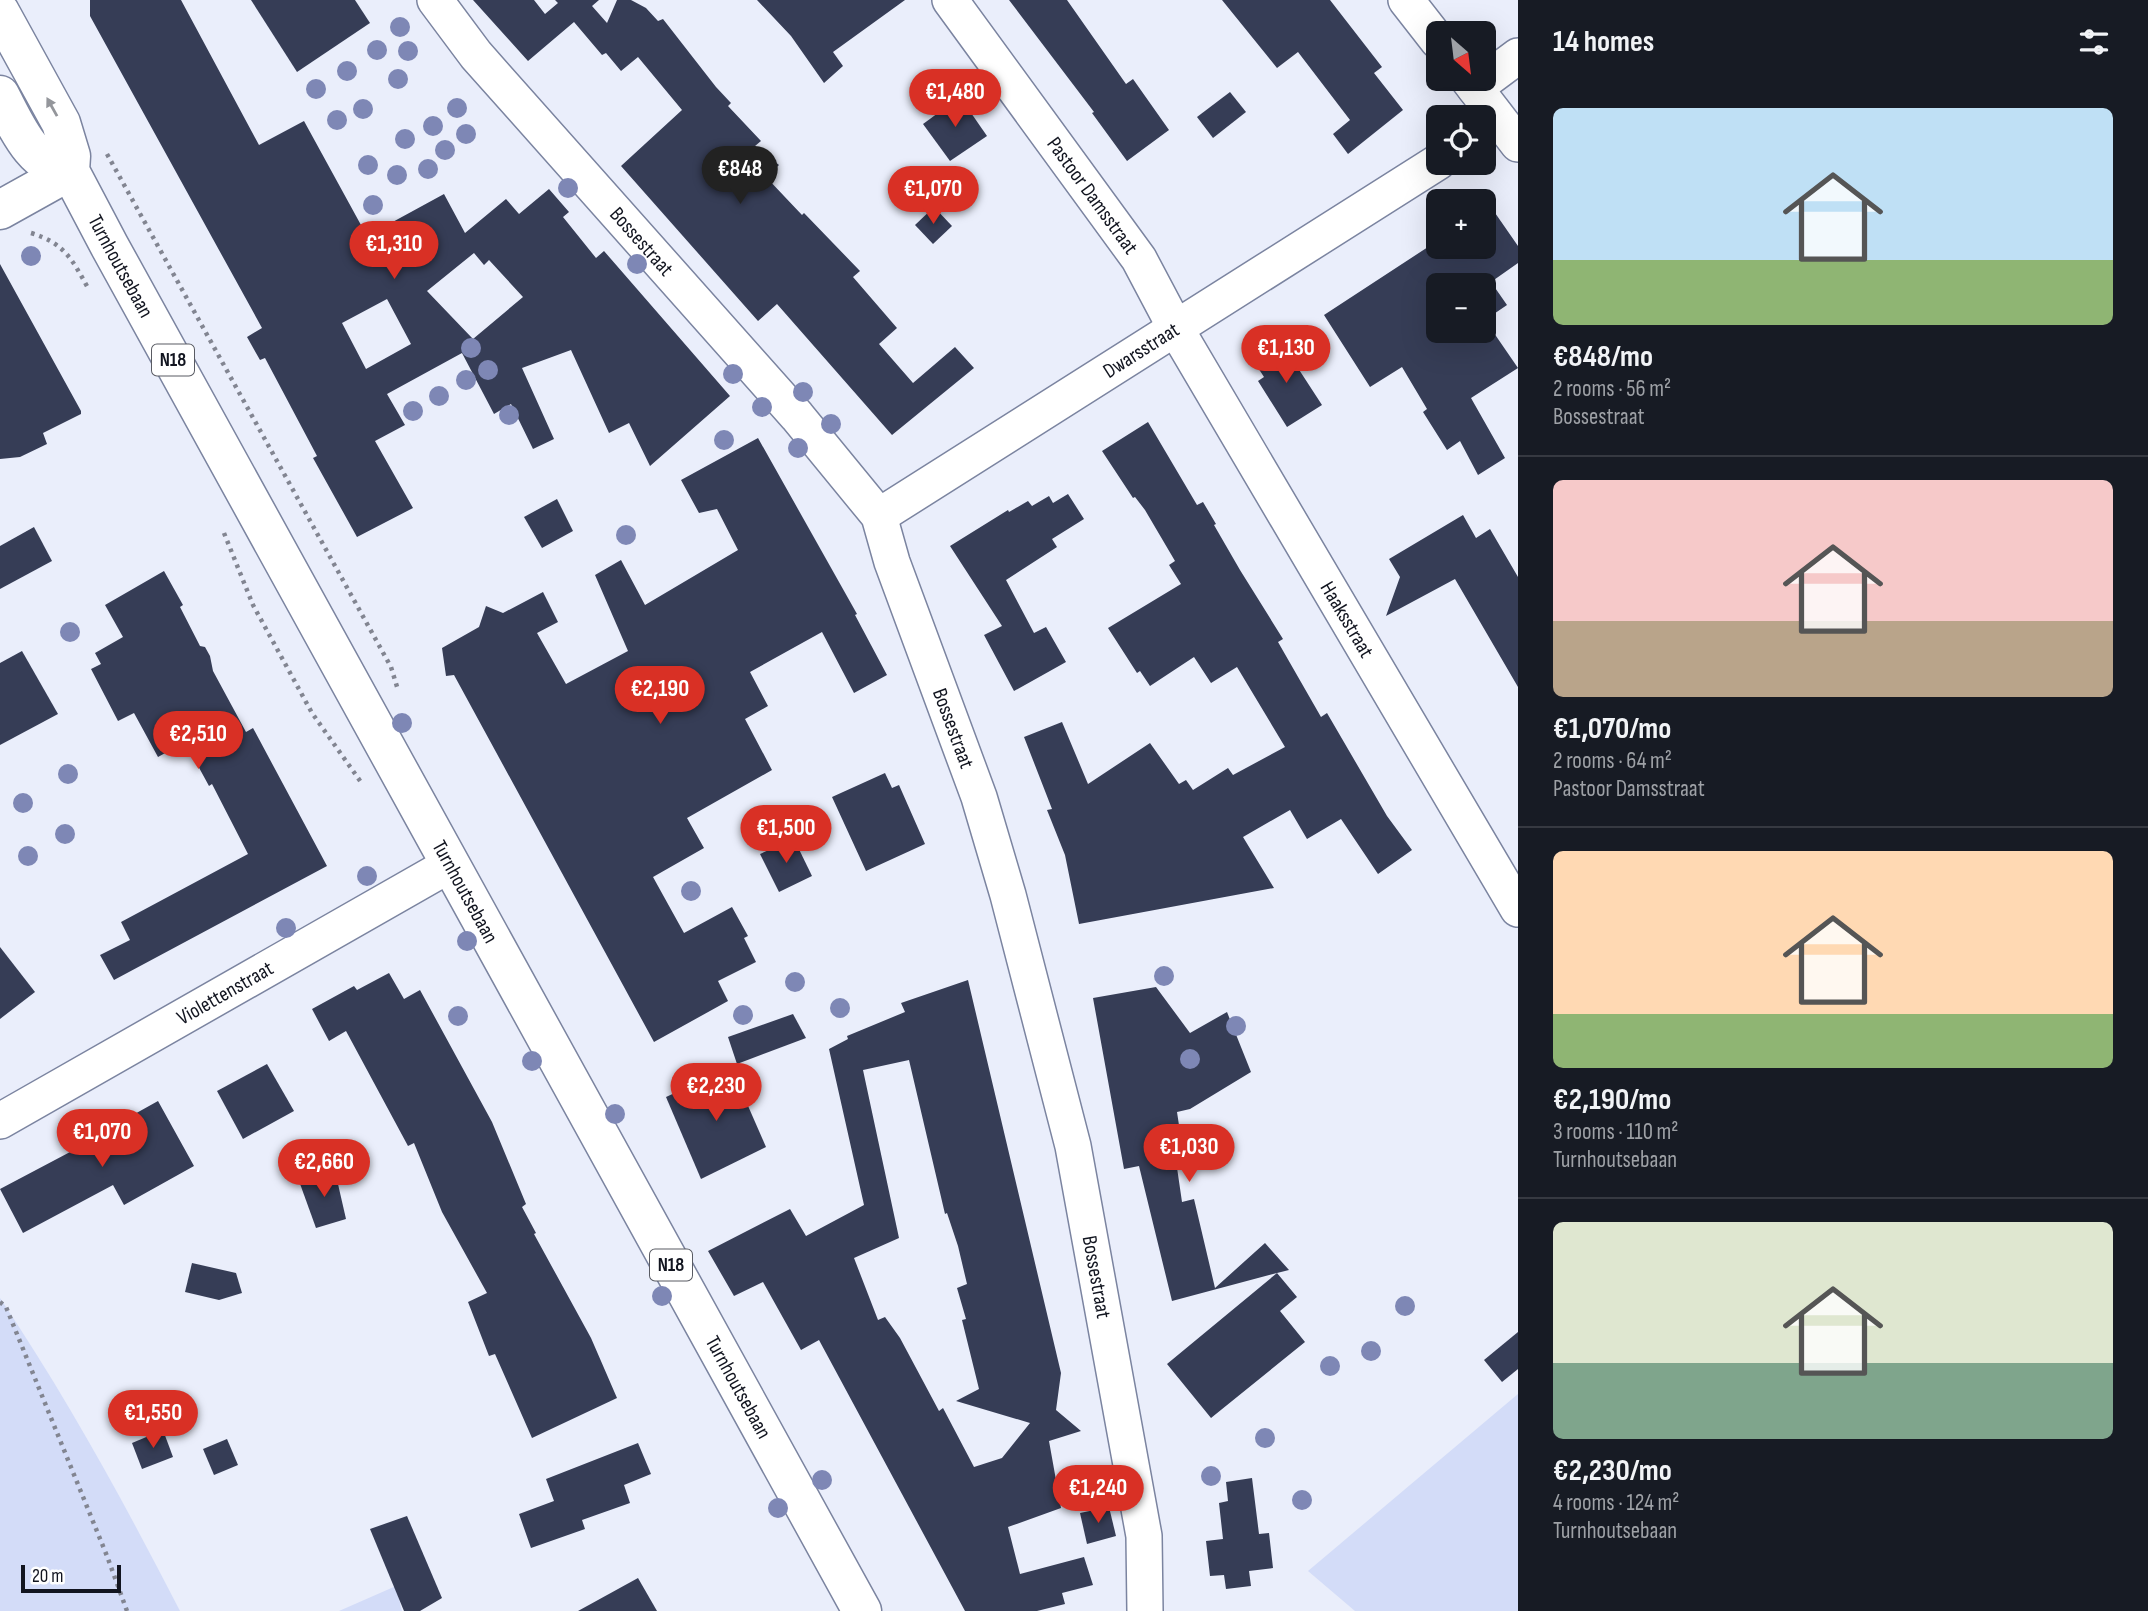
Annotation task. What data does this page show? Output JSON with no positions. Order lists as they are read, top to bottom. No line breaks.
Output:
{"streets":{"main road":["Turnhoutsebaan","N18"],"street":["Pastoor Damsstraat","Bossestraat","Dwarsstraat","Haaksstraat","Violettenstraat"]},"crossings":[["Pastoor Damsstraat","Dwarsstraat"],["Pastoor Damsstraat","Haaksstraat"],["Bossestraat","Dwarsstraat"],["Turnhoutsebaan","Violettenstraat"],["Dwarsstraat","Haaksstraat"]],"scale_bar":"20 m","north":"bottom right","page":{"heading":"14 homes","map_buttons":["+","−"],"price":["€1,480","€848","€1,070","€1,310","€1,130","€2,190","€2,510","€1,500","€2,230","€1,070","€1,030","€2,660","€1,550","€1,240"],"list":[{"name":"€848/mo","note":"2 rooms · 56 m² · Bossestraat"},{"name":"€1,070/mo","note":"2 rooms · 64 m² · Pastoor Damsstraat"},{"name":"€2,190/mo","note":"3 rooms · 110 m² · Turnhoutsebaan"},{"name":"€2,230/mo","note":"4 rooms · 124 m² · Turnhoutsebaan"}],"scale":"20 m"}}
